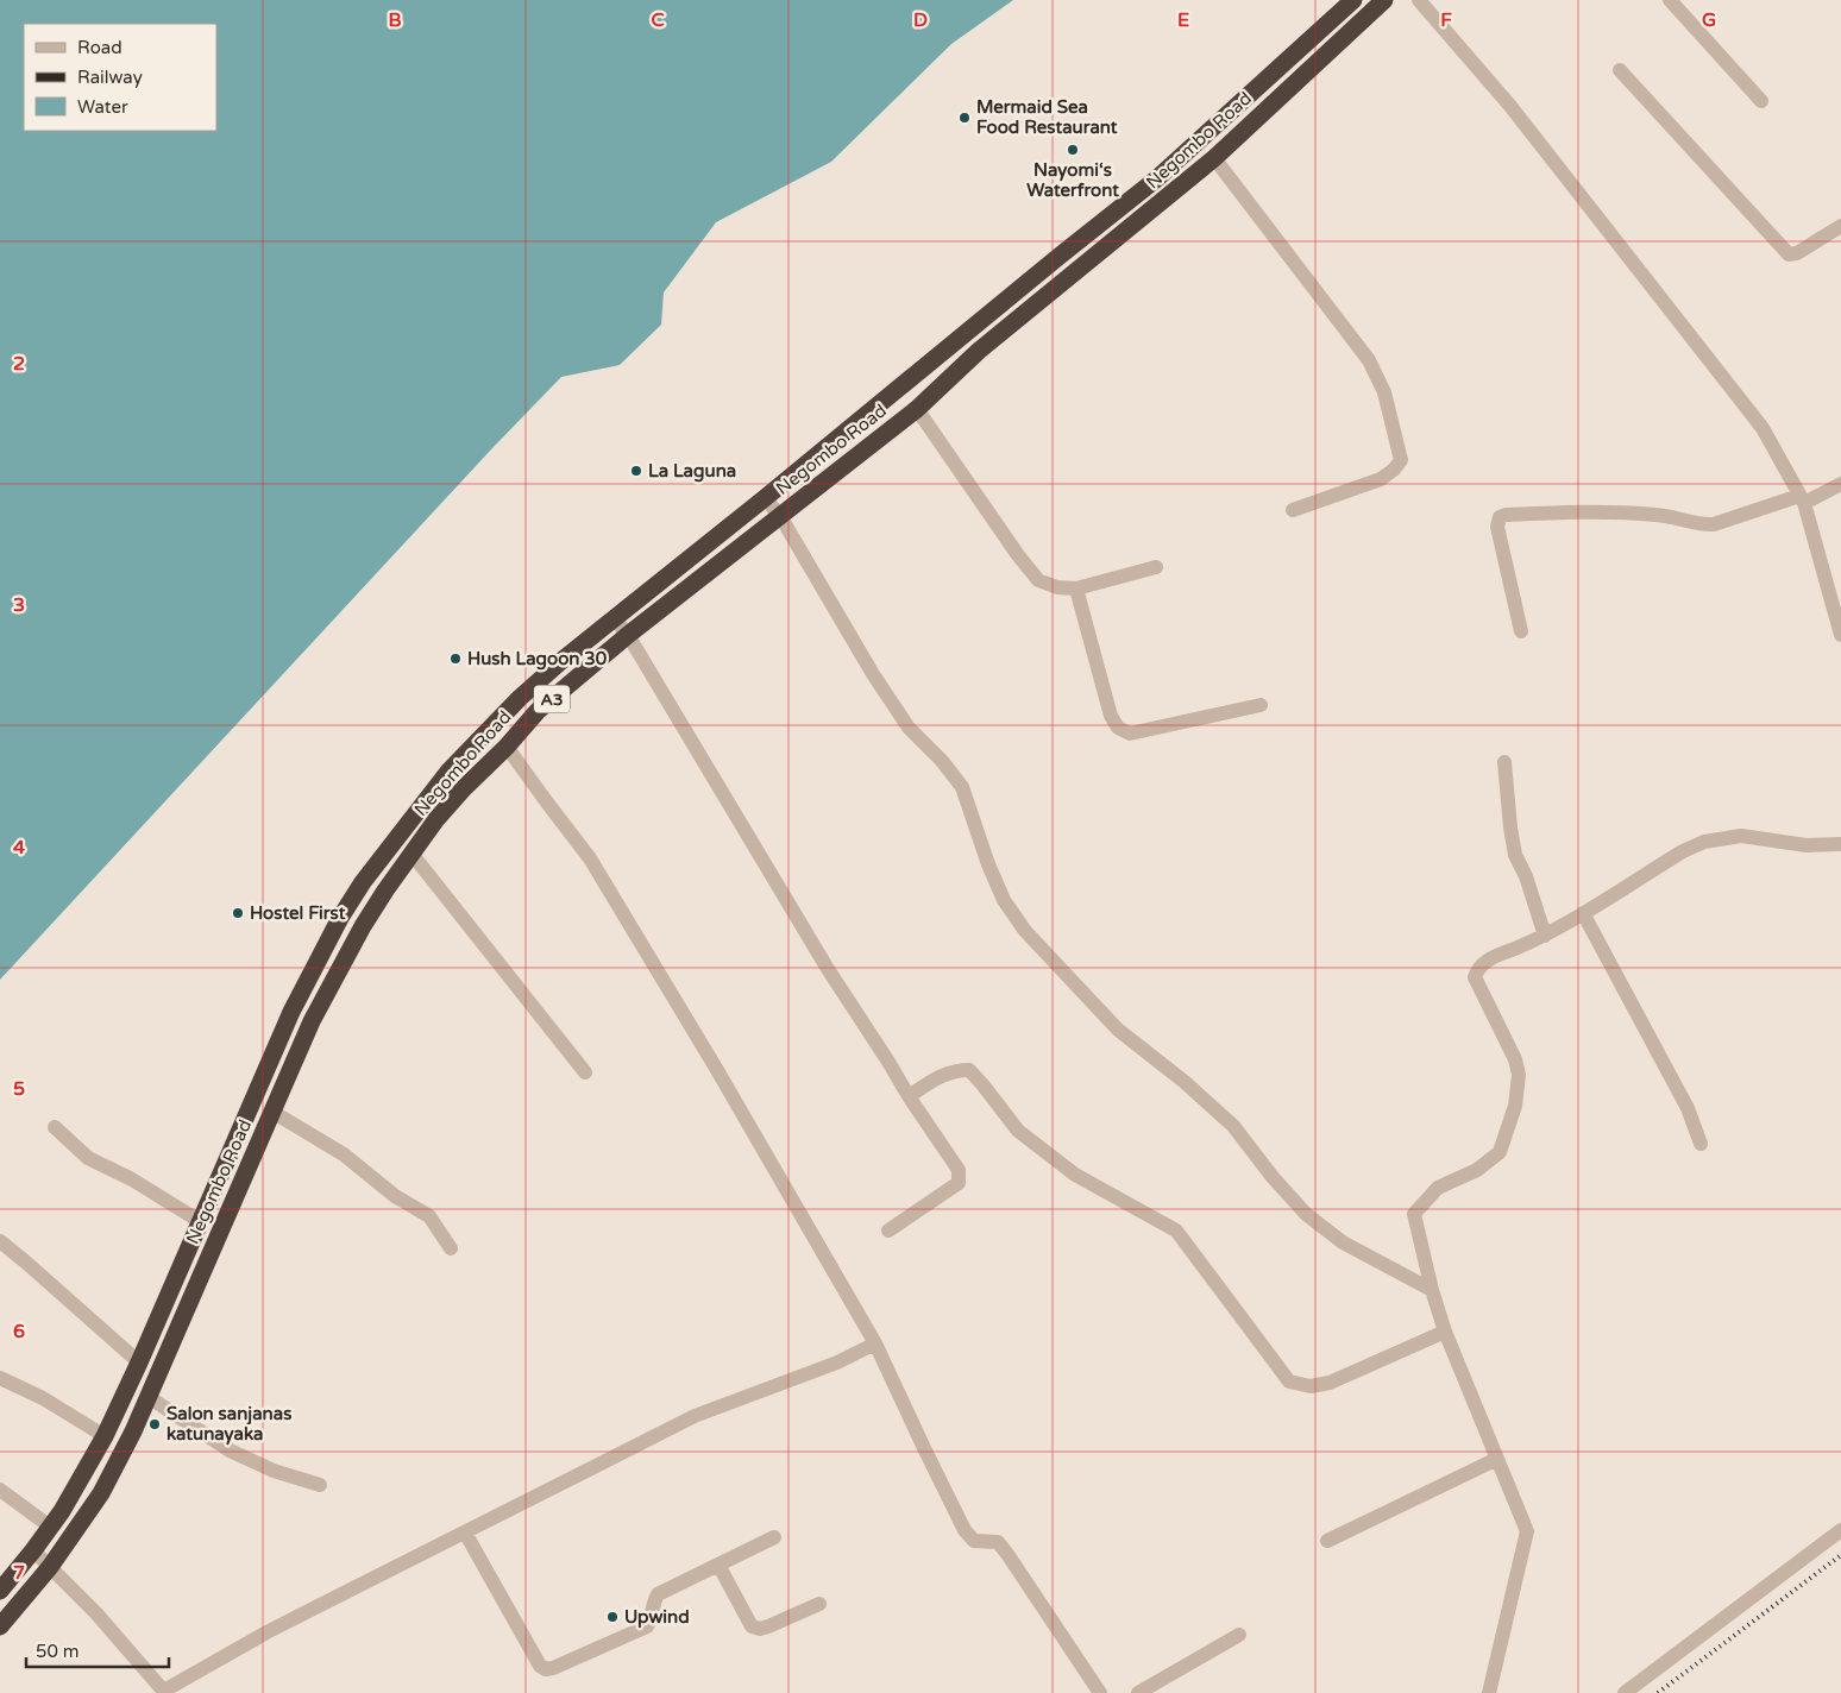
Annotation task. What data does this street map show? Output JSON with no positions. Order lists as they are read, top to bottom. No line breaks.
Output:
{"streets":{"highway":["Negombo Road","A3"]},"places":["Mermaid Sea Food Restaurant","Nayomi‘s Waterfront","La Laguna","Hush Lagoon 30","Hostel First","Salon sanjanas katunayaka","Upwind"],"legend":["Road","Railway","Water"],"scale_bar":"50 m","grid":{"columns":["B","C","D","E","F","G"],"rows":["2","3","4","5","6","7"]}}
